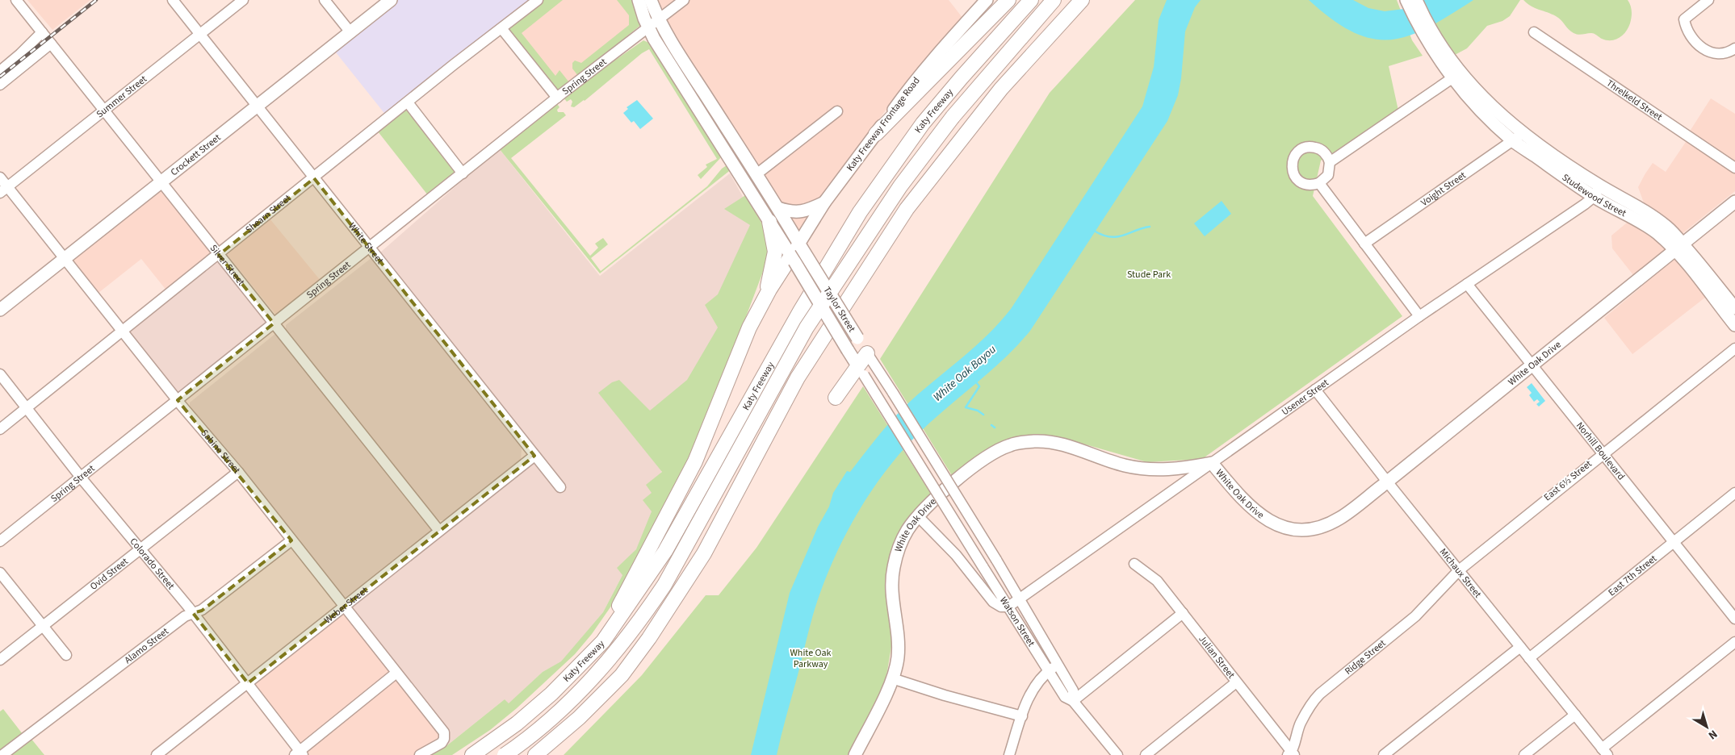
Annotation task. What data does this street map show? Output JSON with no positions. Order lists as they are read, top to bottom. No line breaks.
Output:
{"streets":{"highway":["Katy Freeway"],"main road":["Katy Freeway Frontage Road","Crockett Street","Studewood Street","Taylor Street","White Oak Drive"],"street":["Spring Street","Summer Street","Threlkeld Street","Voight Street","Shearn Street","White Street","Silver Street","Usener Street","Sabine Street","Norhill Boulevard","East 6½ Street","Colorado Street","Michaux Street","Ovid Street","East 7th Street","Weber Street","Watson Street","Alamo Street","Julian Street","Ridge Street"]},"crossings":[["Spring Street","White Street"],["Spring Street","Silver Street"],["Spring Street","Taylor Street"],["Spring Street","Sabine Street"],["Spring Street","Colorado Street"],["Summer Street","White Street"],["Summer Street","Silver Street"],["Summer Street","Sabine Street"],["Katy Freeway Frontage Road","Taylor Street"],["Crockett Street","White Street"],["Crockett Street","Silver Street"],["Crockett Street","Sabine Street"],["Voight Street","Studewood Street"],["Studewood Street","White Oak Drive"],["Studewood Street","Usener Street"],["Shearn Street","White Street"],["Shearn Street","Silver Street"],["Shearn Street","Sabine Street"],["Shearn Street","Colorado Street"],["White Street","Weber Street"],["Silver Street","Weber Street"],["Taylor Street","Usener Street"],["Taylor Street","Watson Street"],["White Oak Drive","Usener Street"],["White Oak Drive","Norhill Boulevard"],["White Oak Drive","Michaux Street"],["White Oak Drive","Watson Street"],["Usener Street","Norhill Boulevard"],["Usener Street","Michaux Street"],["Usener Street","Watson Street"],["Sabine Street","Ovid Street"],["Sabine Street","Weber Street"],["Sabine Street","Alamo Street"],["Norhill Boulevard","East 6½ Street"],["Norhill Boulevard","East 7th Street"],["East 6½ Street","Michaux Street"],["East 6½ Street","Ridge Street"],["Colorado Street","Ovid Street"],["Colorado Street","Weber Street"],["Colorado Street","Alamo Street"],["Michaux Street","East 7th Street"],["Michaux Street","Ridge Street"],["Julian Street","Ridge Street"]],"water":["White Oak Bayou"],"parks":["Stude Park","White Oak Parkway"],"north":"bottom right"}
